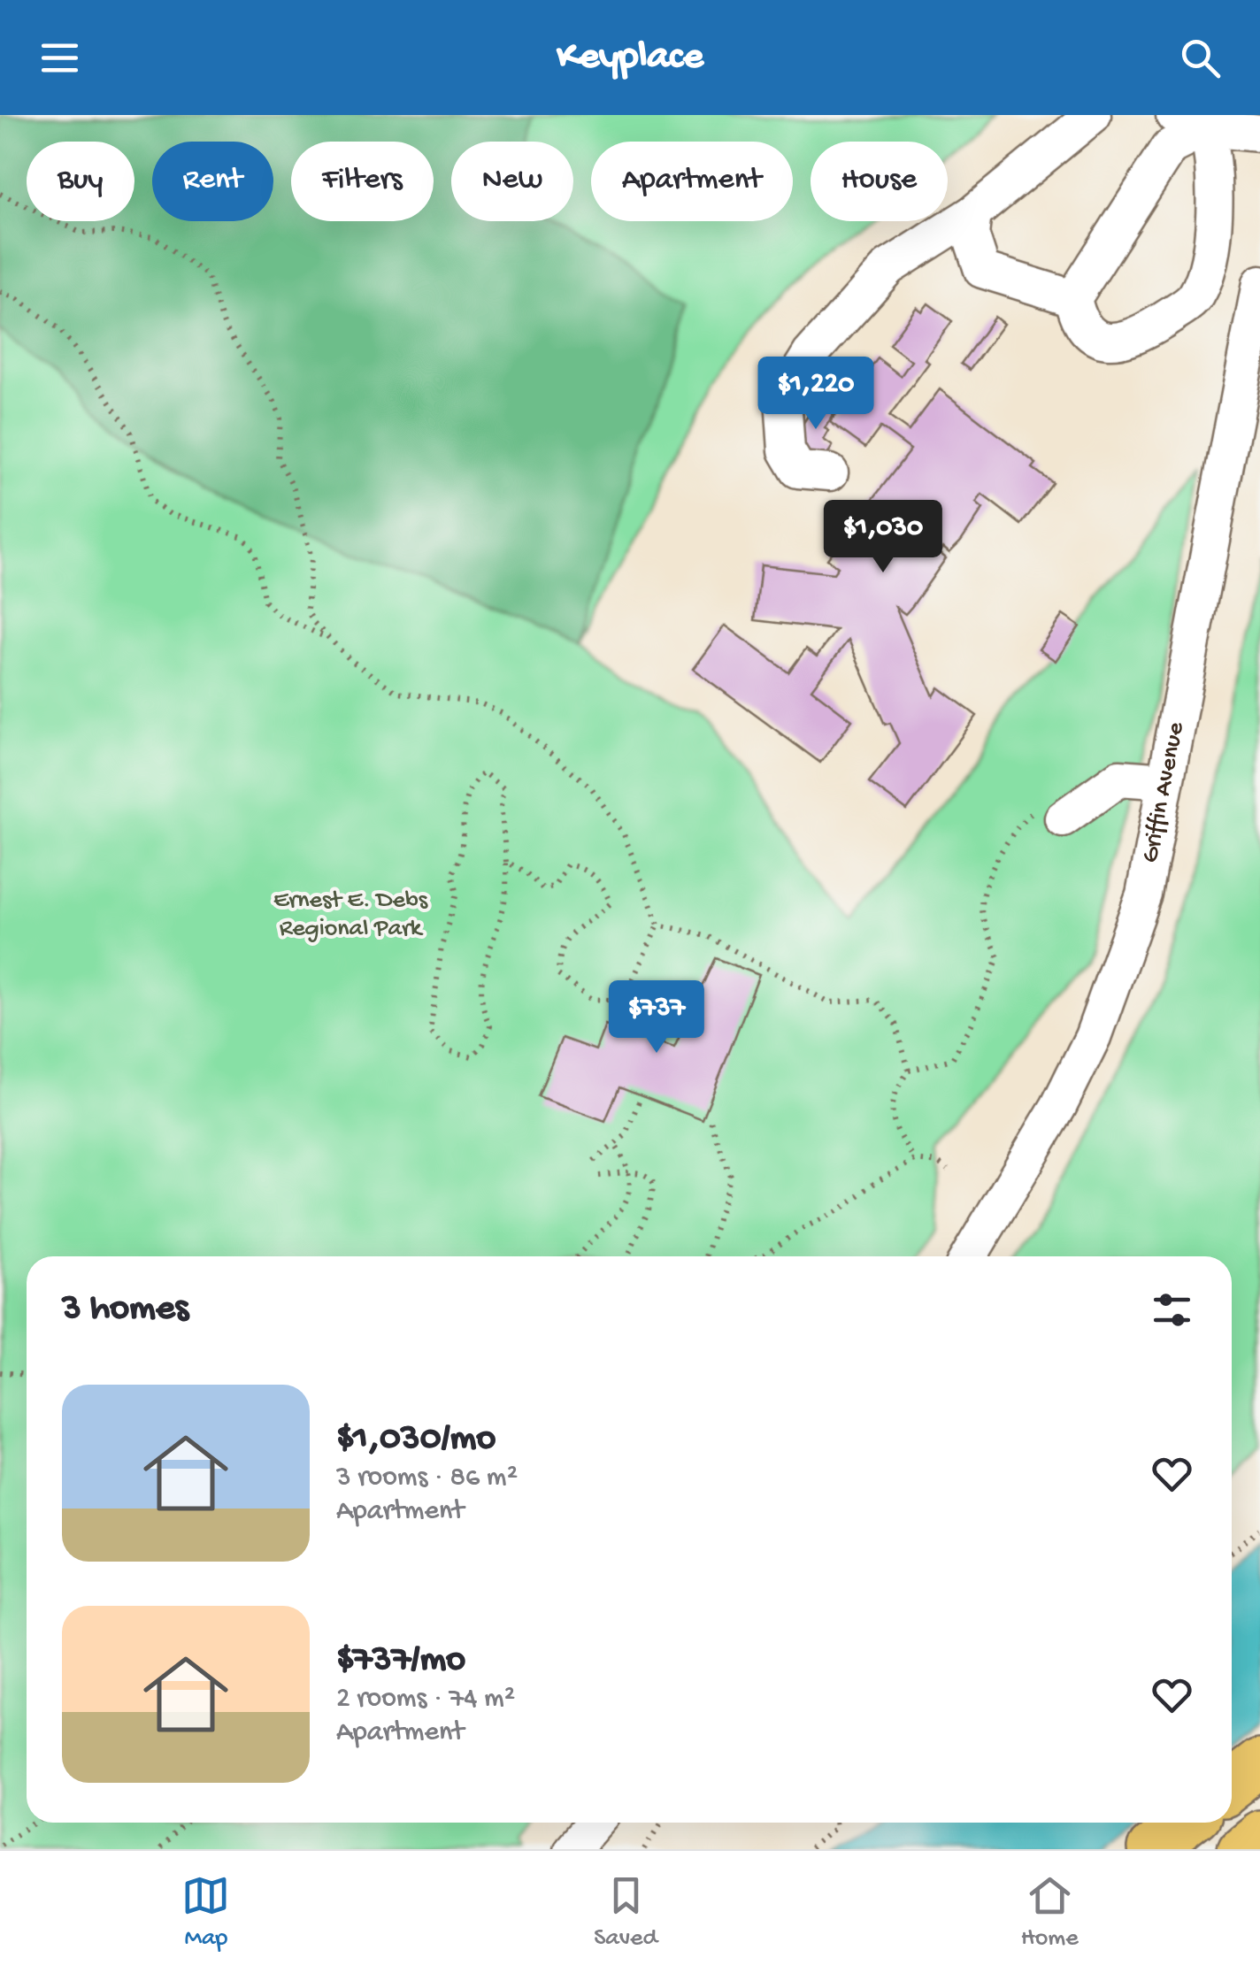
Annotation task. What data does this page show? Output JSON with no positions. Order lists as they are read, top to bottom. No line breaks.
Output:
{"streets":{"street":["Griffin Avenue"]},"parks":["Ernest E. Debs Regional Park"],"page":{"header":"Keyplace","chip":["Buy","Rent","Filters","New","Apartment","House"],"price":["$1,220","$1,030","$737"],"heading":"3 homes","list":[{"name":"$1,030/mo","note":"3 rooms · 86 m² · Apartment"},{"name":"$737/mo","note":"2 rooms · 74 m² · Apartment"}],"tabs":["Map","Saved","Home"]}}
